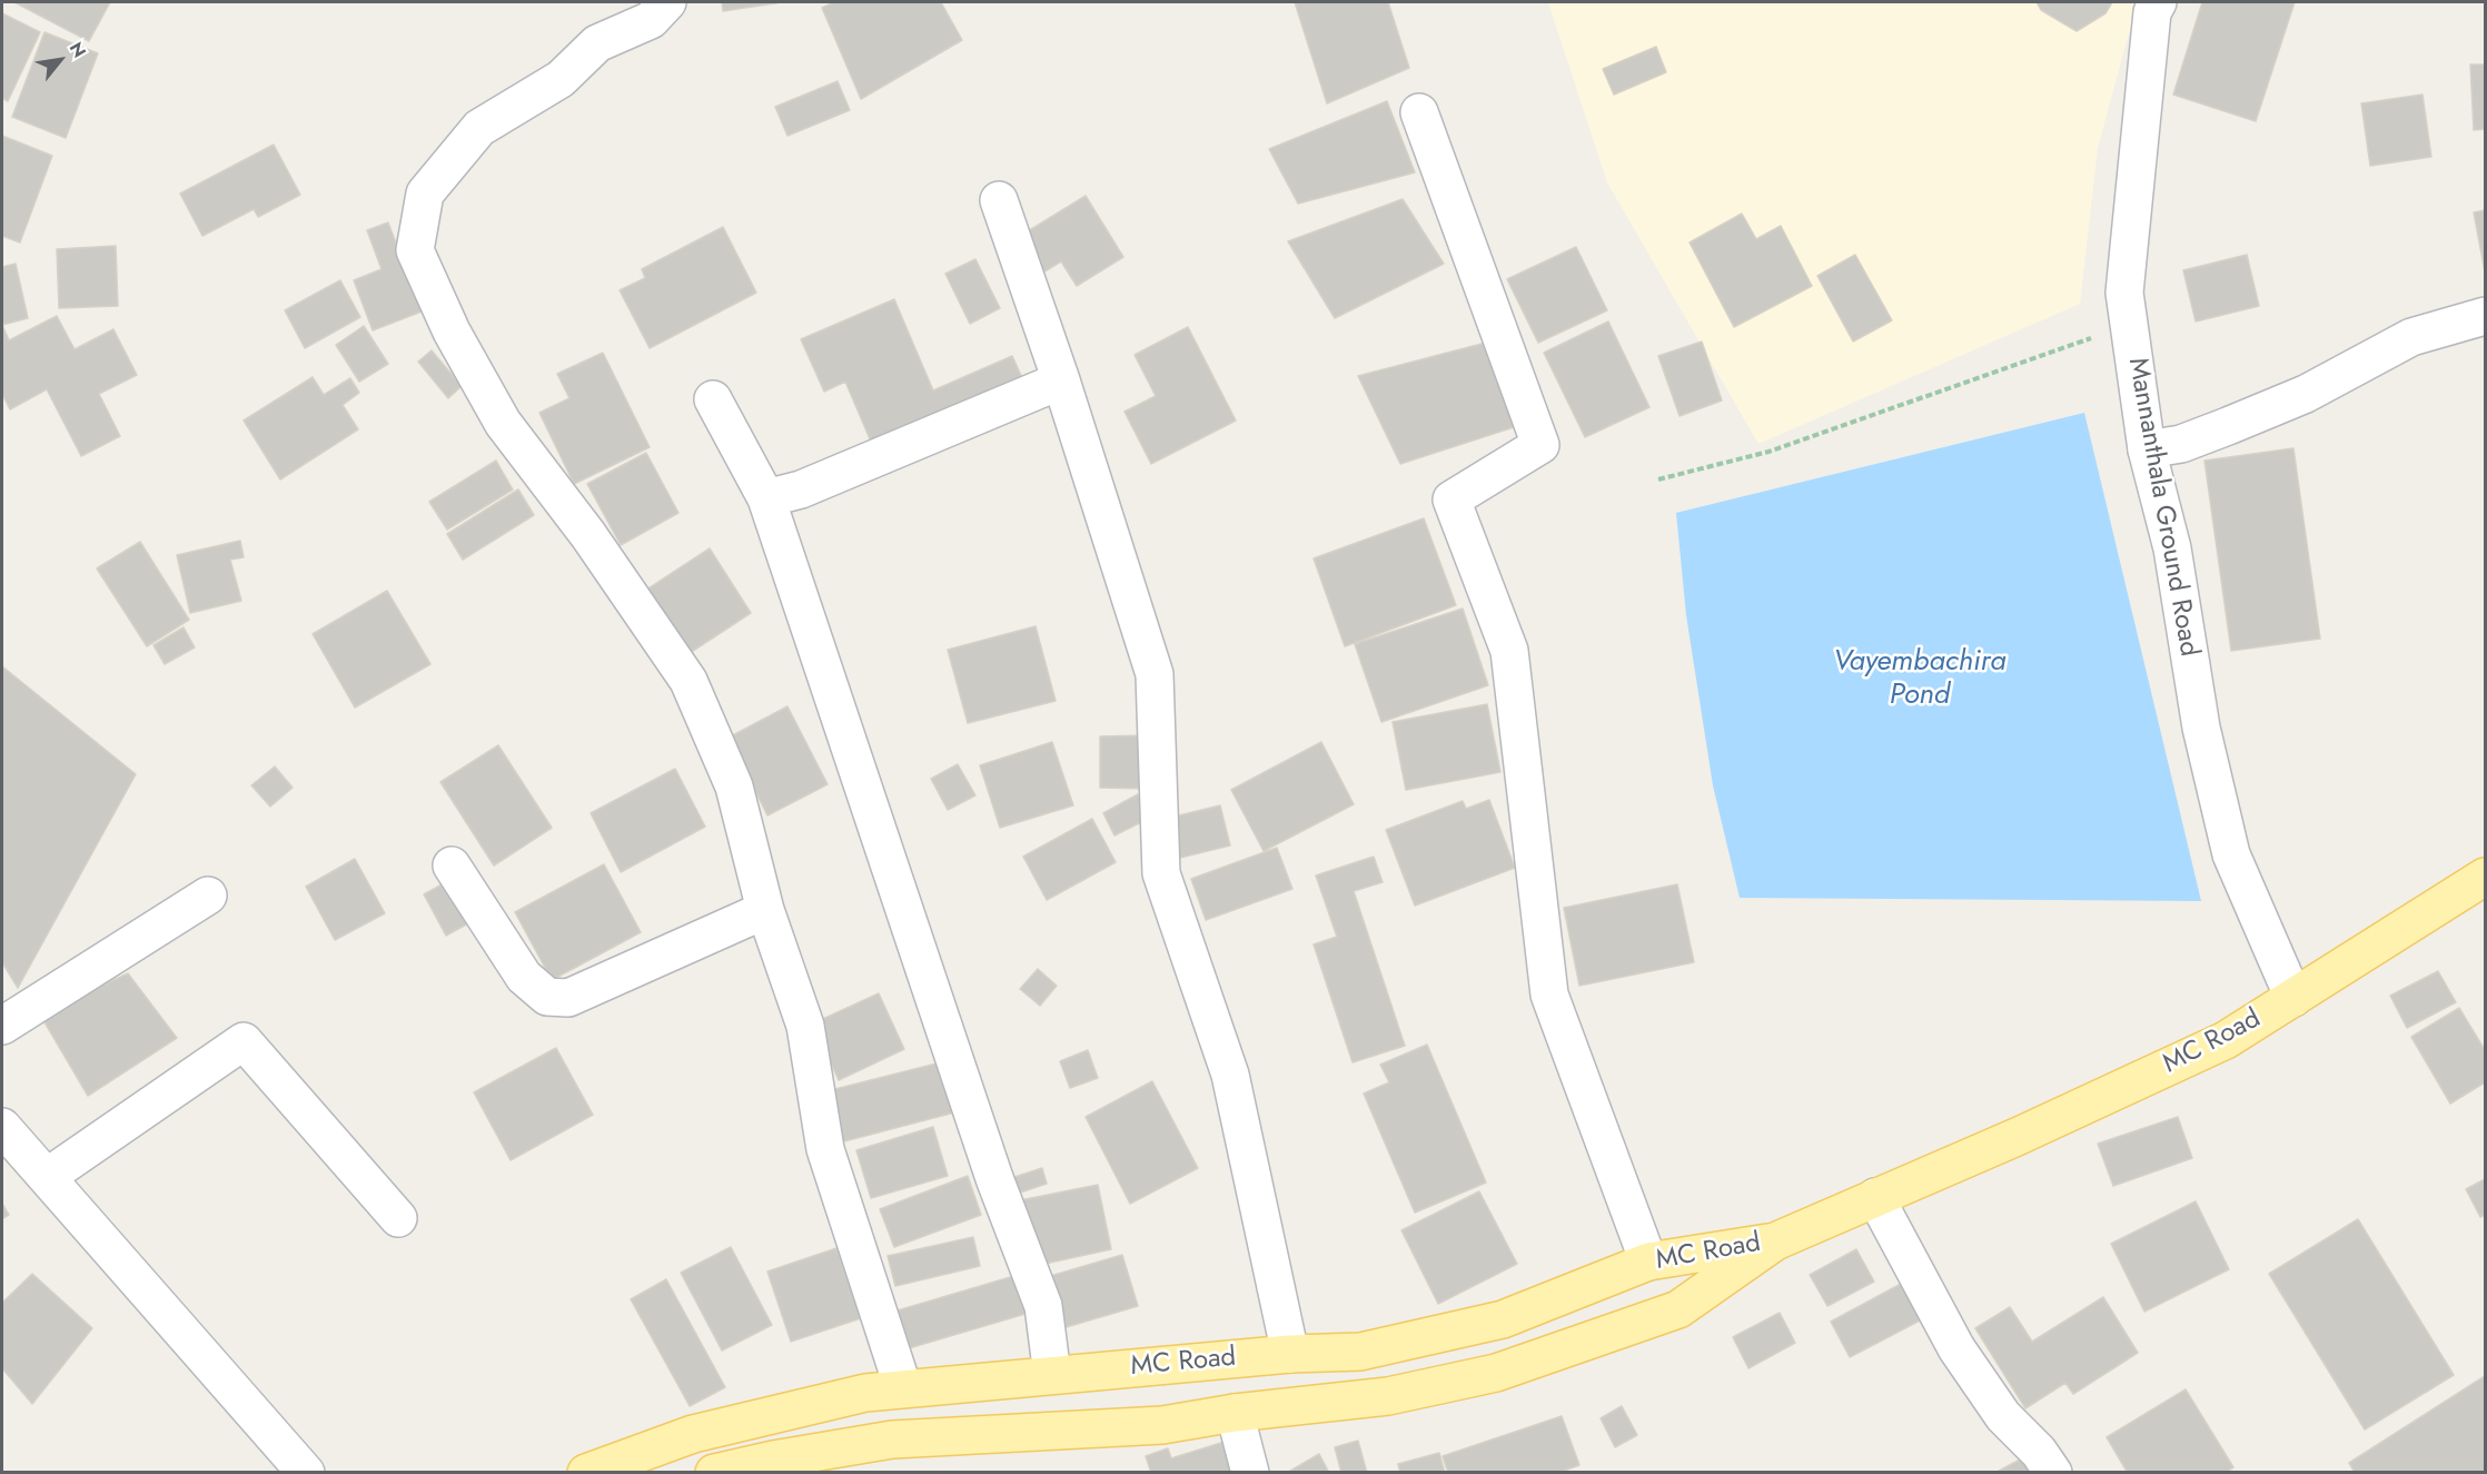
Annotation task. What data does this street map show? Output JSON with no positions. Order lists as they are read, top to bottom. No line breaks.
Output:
{"streets":{"main road":["MC Road"],"street":["Mannanthala Ground Road"]},"crossings":[["Mannanthala Ground Road","MC Road"]],"water":["Vayembachira Pond"],"north":"top right"}
